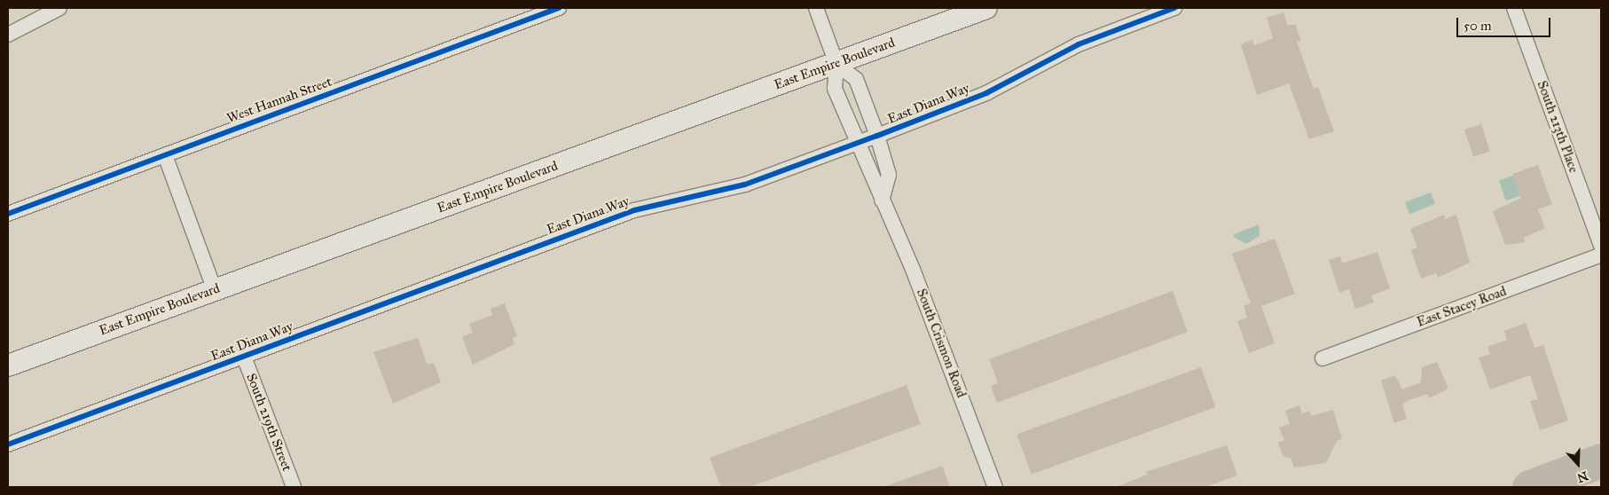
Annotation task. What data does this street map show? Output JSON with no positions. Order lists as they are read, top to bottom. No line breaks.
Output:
{"streets":{"street":["East Empire Boulevard","West Hannah Street","East Diana Way","South 213th Place","East Stacey Road","South Crismon Road","South 219th Street"]},"crossings":[["East Empire Boulevard","South Crismon Road"],["East Diana Way","South Crismon Road"],["East Diana Way","South 219th Street"]],"scale_bar":"50 m","north":"bottom"}
